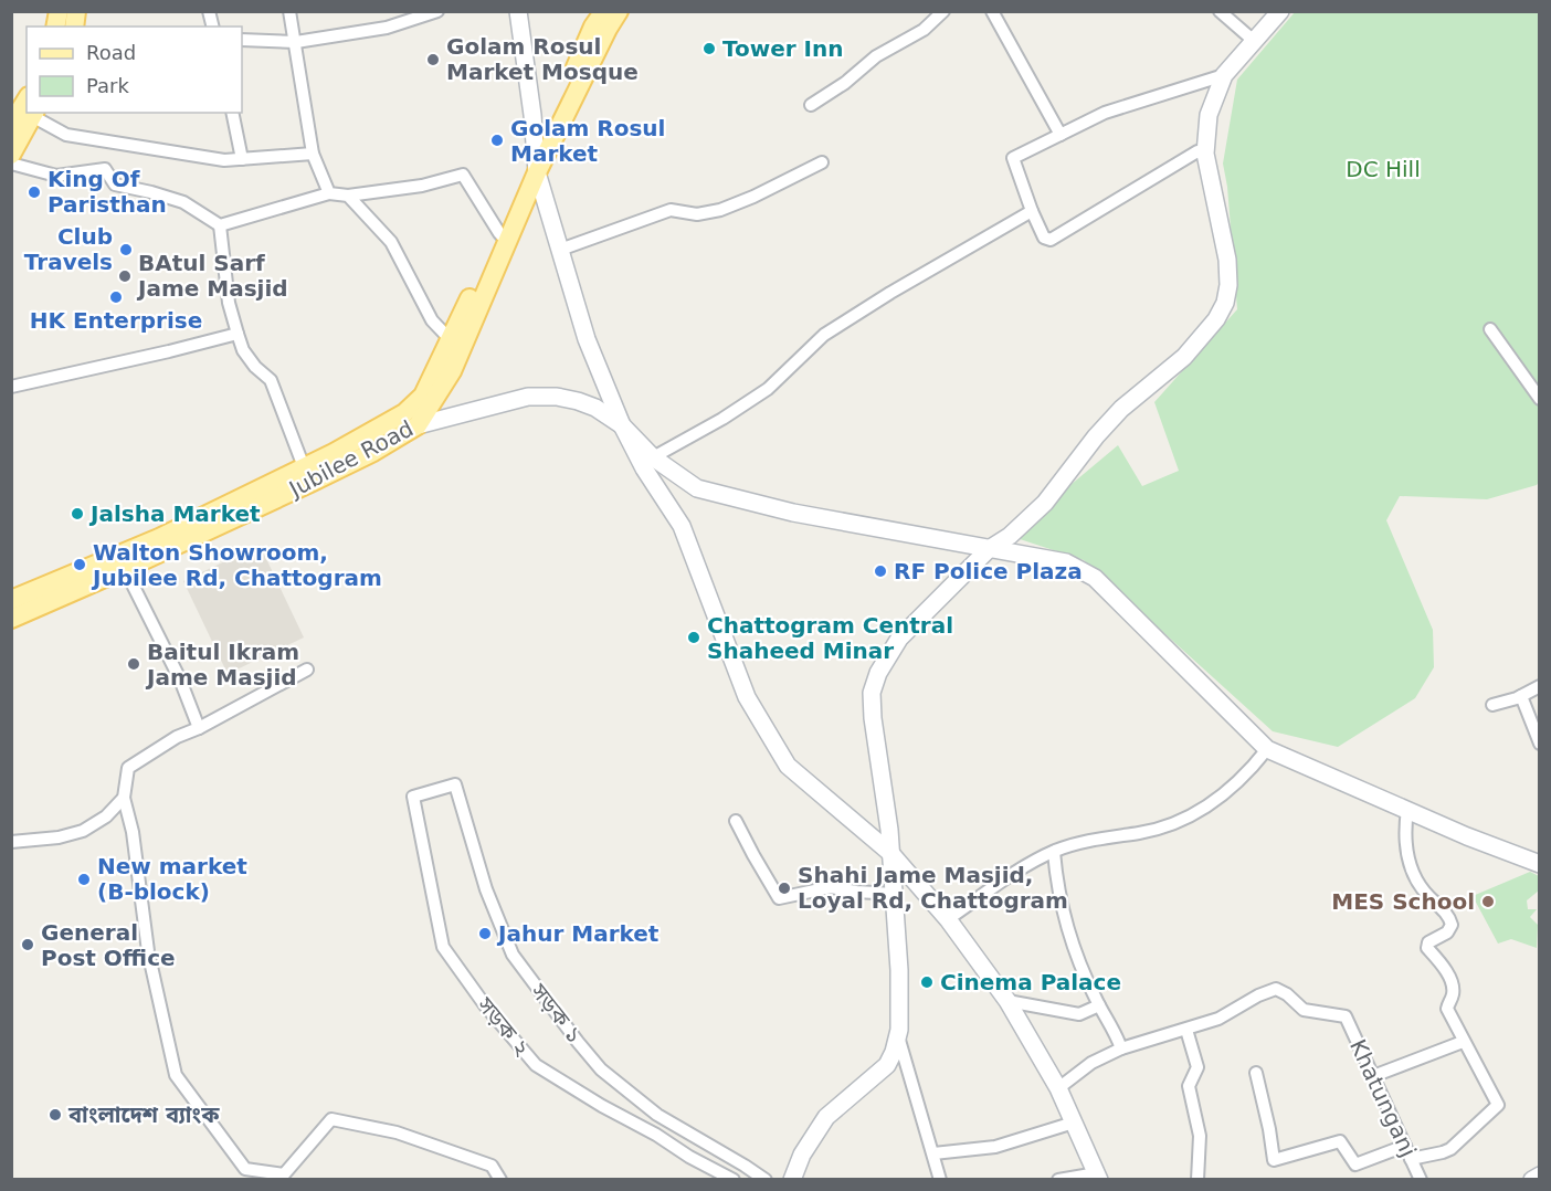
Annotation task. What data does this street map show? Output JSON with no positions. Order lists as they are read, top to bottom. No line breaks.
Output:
{"streets":{"main road":["Jubilee Road"],"street":["সড়ক ১","সড়ক ২","Khatunganj"]},"crossings":[["সড়ক ১","সড়ক ২"]],"parks":["DC Hill"],"places":["Tower Inn","Golam Rosul Market Mosque","Golam Rosul Market","King Of Paristhan","Club Travels","BAtul Sarf Jame Masjid","HK Enterprise","Jalsha Market","Walton Showroom, Jubilee Rd, Chattogram","RF Police Plaza","Chattogram Central Shaheed Minar","Baitul Ikram Jame Masjid","New market (B-block)","Shahi Jame Masjid, Loyal Rd, Chattogram","MES School","Jahur Market","General Post Office","Cinema Palace","বাংলাদেশ ব্যাংক"],"legend":["Road","Park"]}
